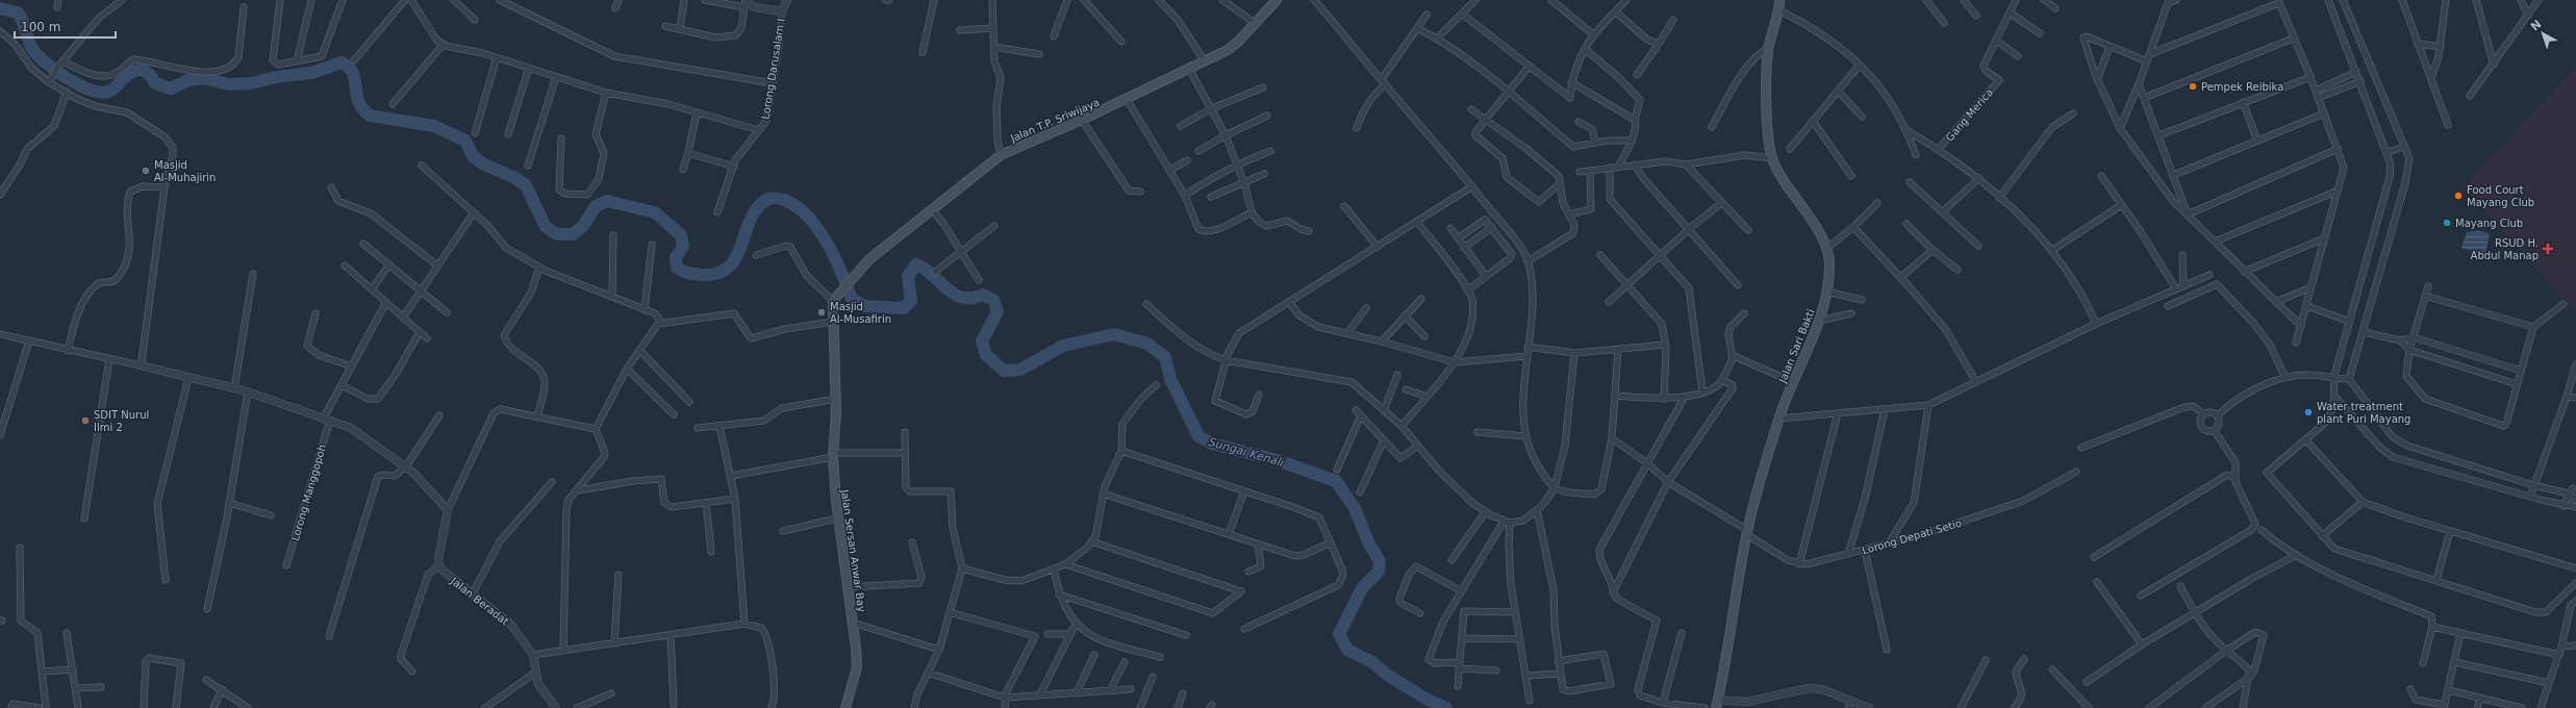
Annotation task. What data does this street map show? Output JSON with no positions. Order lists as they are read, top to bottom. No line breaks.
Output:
{"streets":{"main road":["Jalan T.P. Sriwijaya","Jalan Sari Bakti","Jalan Sersan Anwar Bay"],"street":["Lorong Darusalam I","Gang Merica","Lorong Manggopoh","Lorong Depati Setio","Jalan Beradat"]},"crossings":[["Jalan T.P. Sriwijaya","Jalan Sersan Anwar Bay"]],"water":["Sungai Kenali"],"places":{"other":["Pempek Reibika","Masjid Al-Muhajirin","Food Court Mayang Club","Mayang Club","Masjid Al-Musafirin","Water treatment plant Puri Mayang","SDIT Nurul Ilmi 2"],"health":["RSUD H. Abdul Manap"]},"scale_bar":"100 m","north":"top left"}
